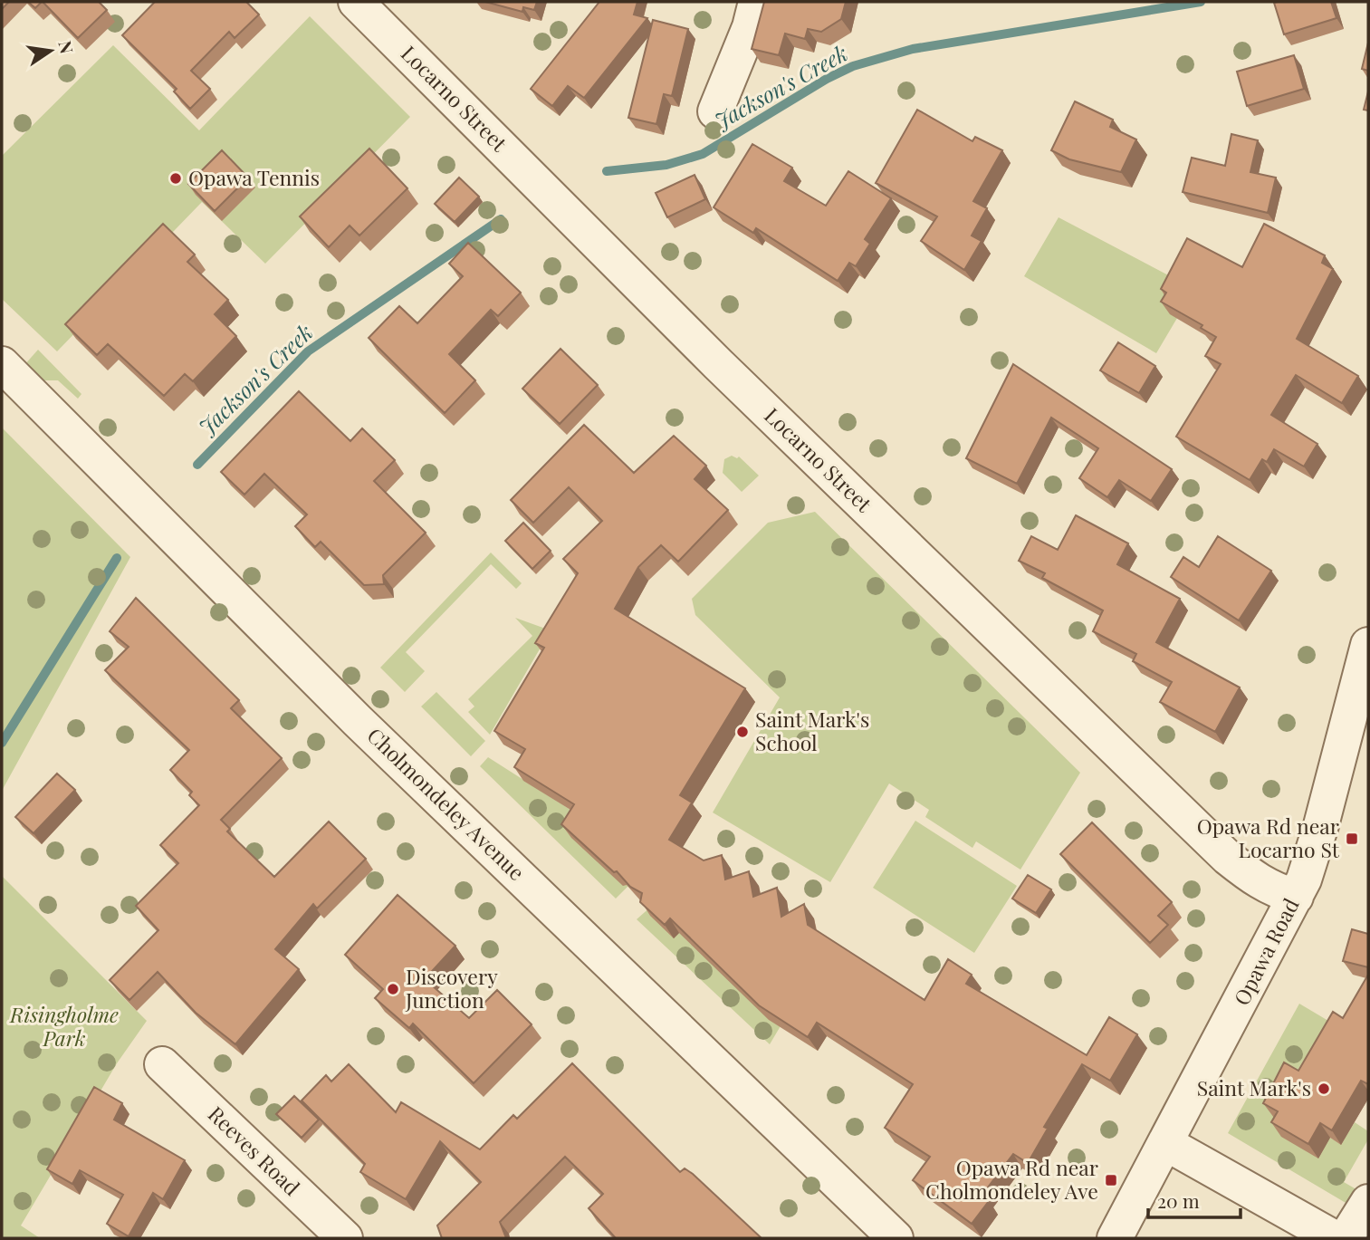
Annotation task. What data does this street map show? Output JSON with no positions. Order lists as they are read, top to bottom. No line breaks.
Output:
{"streets":{"street":["Locarno Street","Cholmondeley Avenue","Opawa Road","Reeves Road"]},"crossings":[["Locarno Street","Opawa Road"]],"water":["Jackson's Creek"],"parks":["Risingholme Park"],"places":{"other":["Opawa Tennis","Saint Mark's School","Discovery Junction","Saint Mark's"],"transit":["Opawa Rd near Locarno St","Opawa Rd near Cholmondeley Ave"]},"scale_bar":"20 m","north":"right"}
